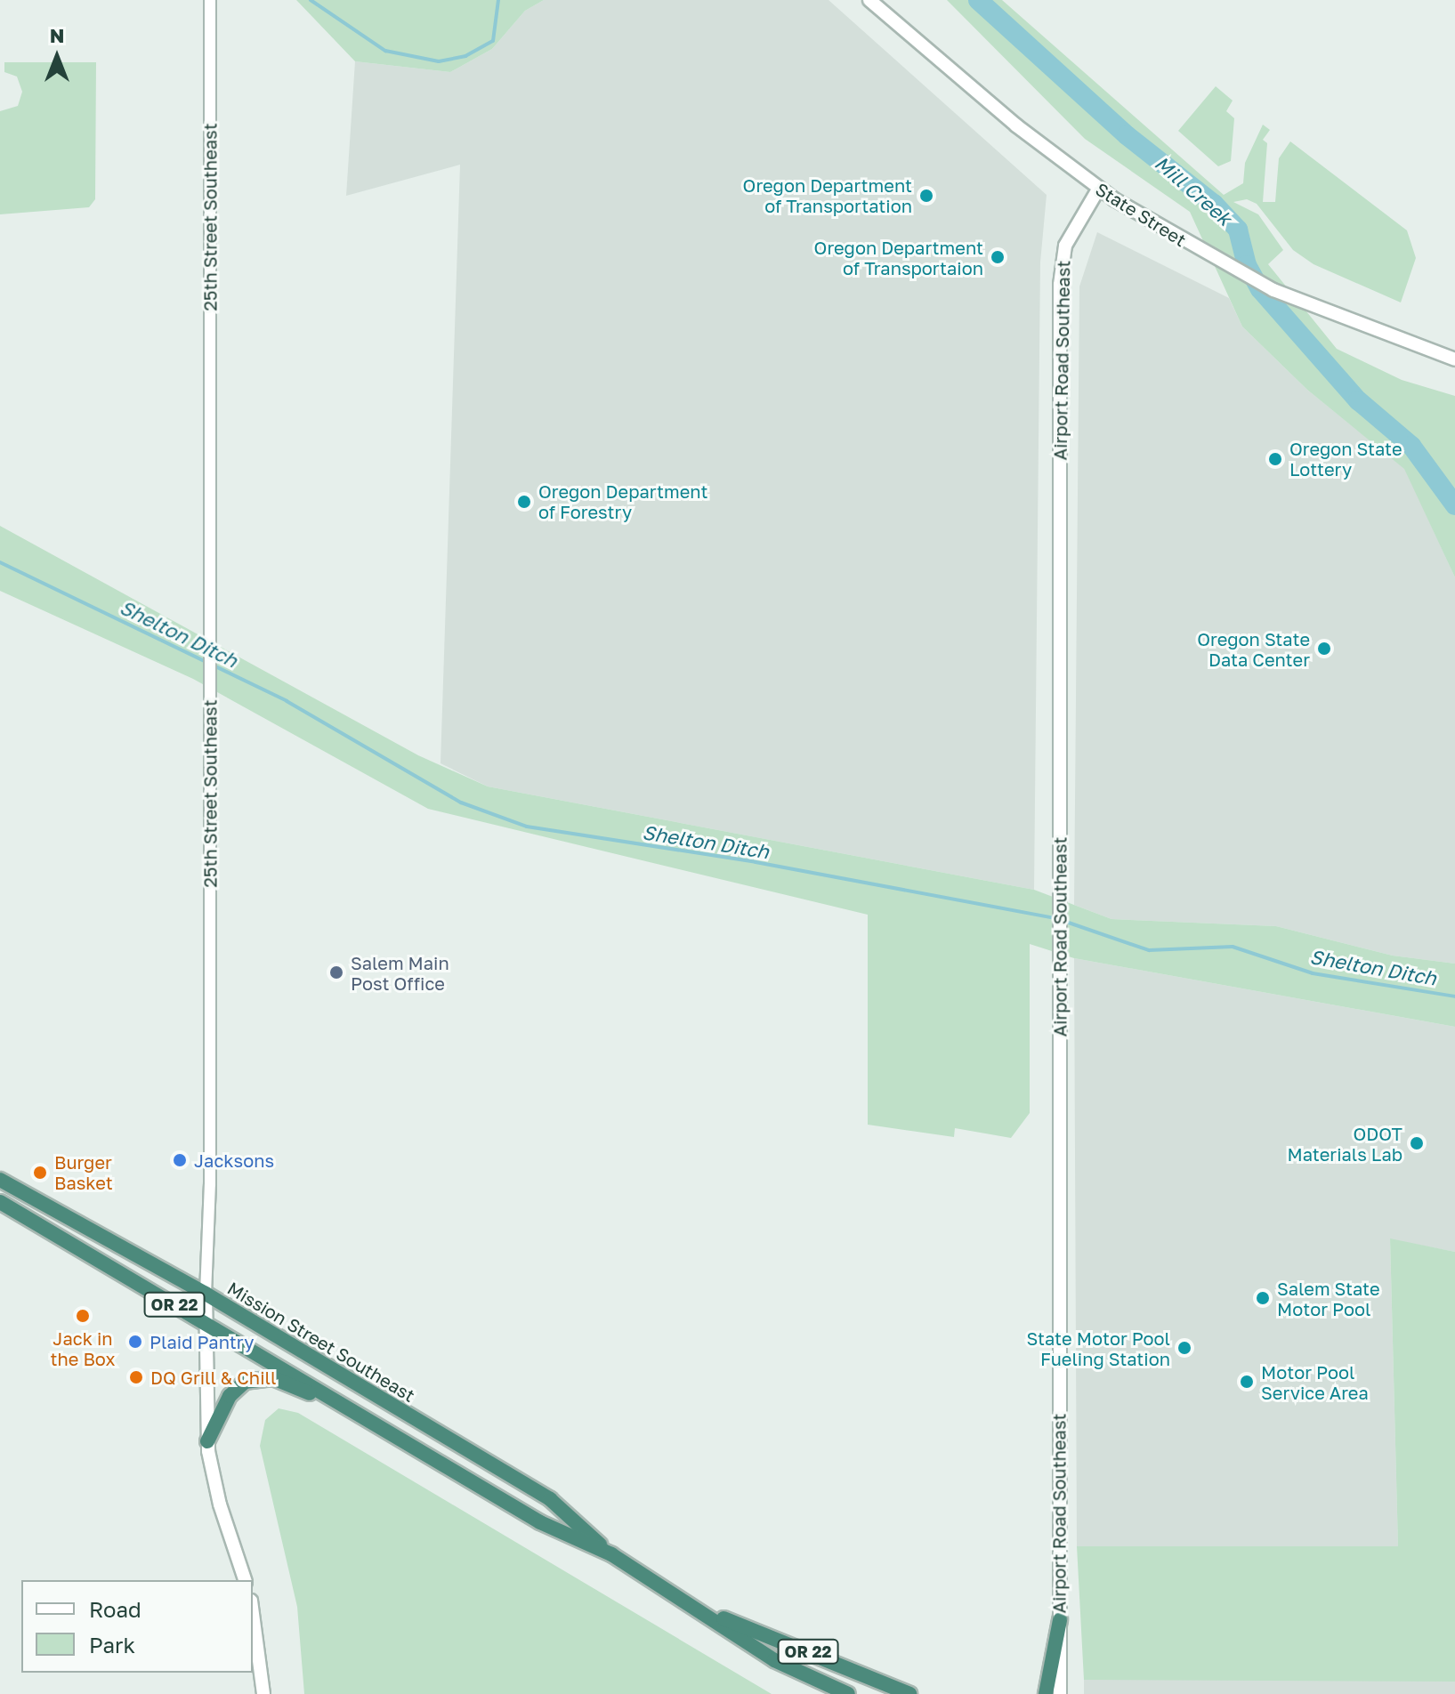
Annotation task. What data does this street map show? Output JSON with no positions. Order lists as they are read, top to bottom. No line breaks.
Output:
{"streets":{"highway":["OR 22","Mission Street Southeast"],"main road":["State Street","25th Street Southeast","Airport Road Southeast"]},"crossings":[["State Street","Airport Road Southeast"],["25th Street Southeast","Mission Street Southeast"]],"water":["Mill Creek","Shelton Ditch"],"places":["Oregon Department of Transportation","Oregon Department of Transportaion","Oregon State Lottery","Oregon Department of Forestry","Oregon State Data Center","Salem Main Post Office","ODOT Materials Lab","Jacksons","Burger Basket","Salem State Motor Pool","Jack in the Box","Plaid Pantry","State Motor Pool Fueling Station","DQ Grill & Chill","Motor Pool Service Area"],"legend":["Road","Park"],"north":"top"}
